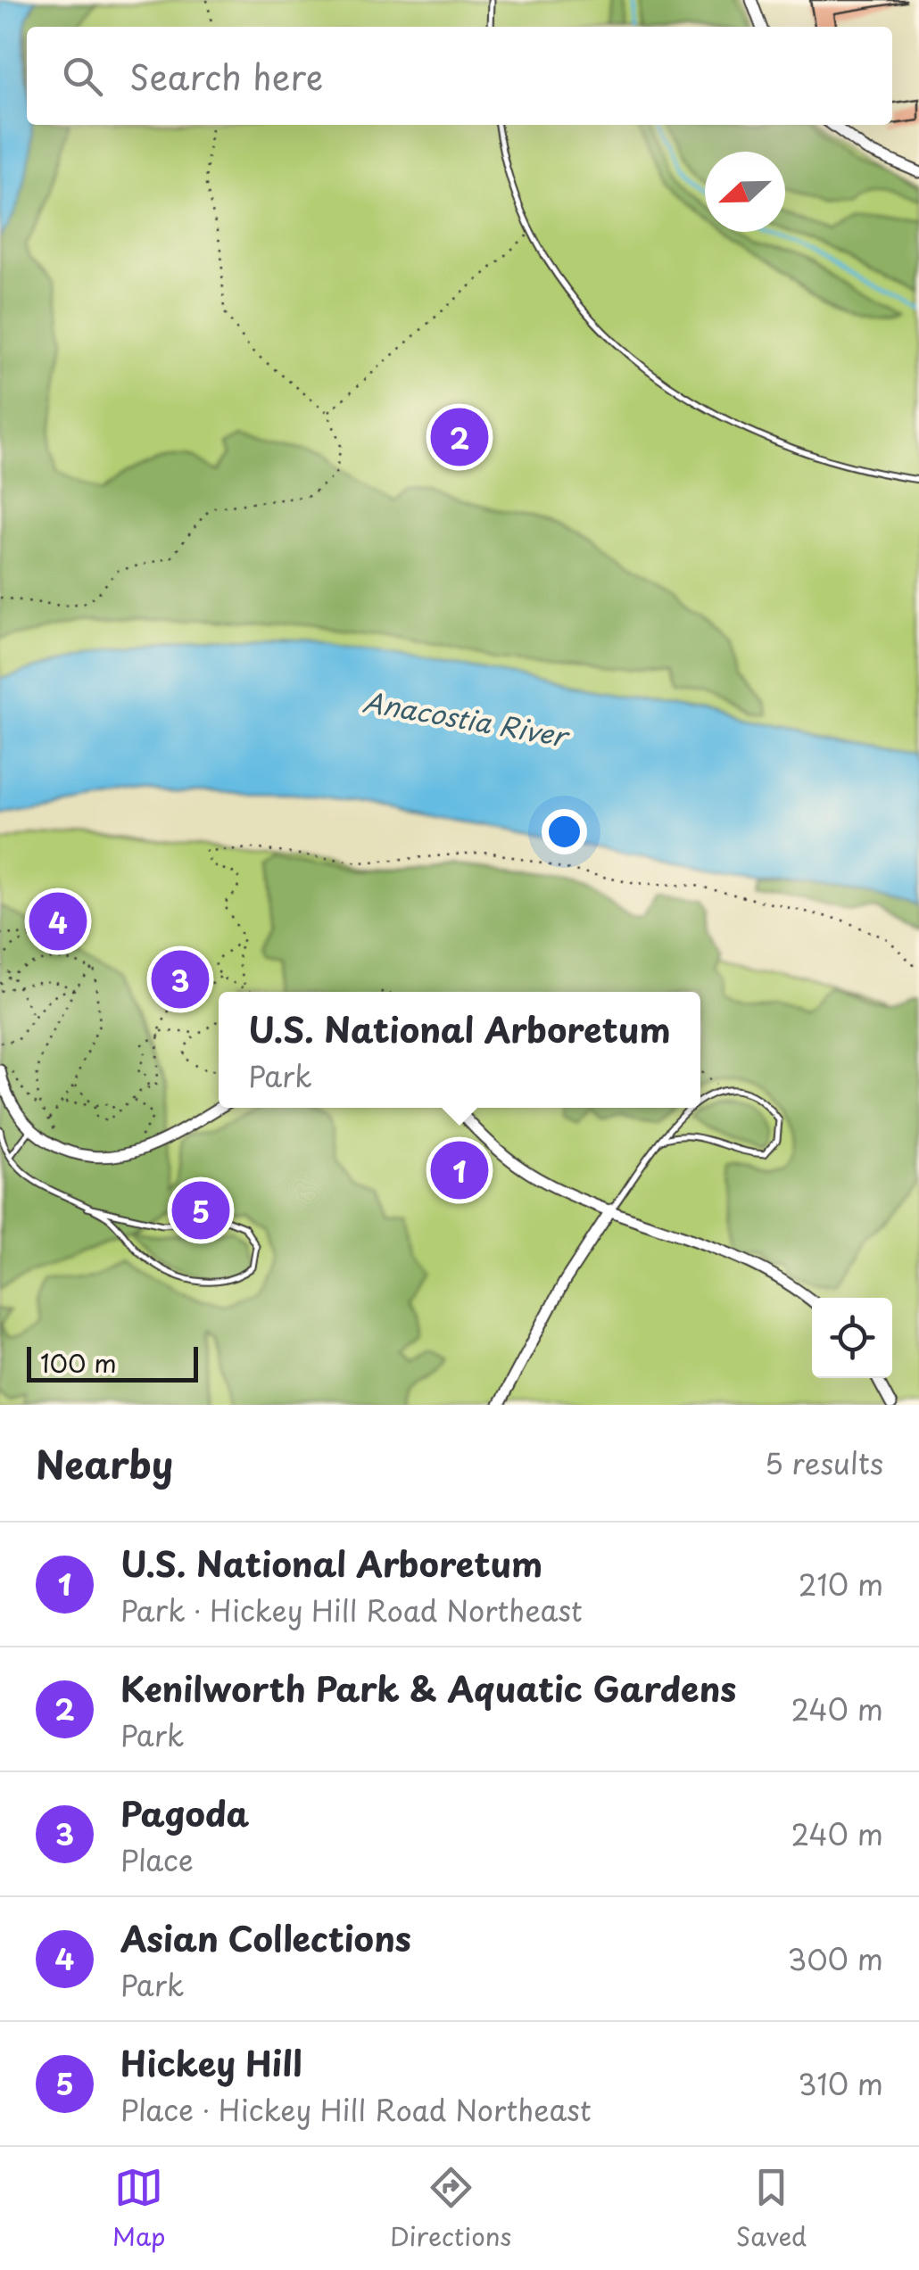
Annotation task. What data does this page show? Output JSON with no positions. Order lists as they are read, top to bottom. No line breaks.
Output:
{"water":["Anacostia River"],"scale_bar":"100 m","north":"left","page":{"search":"Search here","pins":["2","4","3","1","5"],"popup":["U.S. National Arboretum","Park"],"scale":"100 m","heading":["Nearby","5 results"],"list":[{"mark":"1","name":"U.S. National Arboretum","note":"Park · Hickey Hill Road Northeast","value":"210 m"},{"mark":"2","name":"Kenilworth Park & Aquatic Gardens","note":"Park","value":"240 m"},{"mark":"3","name":"Pagoda","note":"Place","value":"240 m"},{"mark":"4","name":"Asian Collections","note":"Park","value":"300 m"},{"mark":"5","name":"Hickey Hill","note":"Place · Hickey Hill Road Northeast","value":"310 m"}],"nav":["Map","Directions","Saved"]}}
